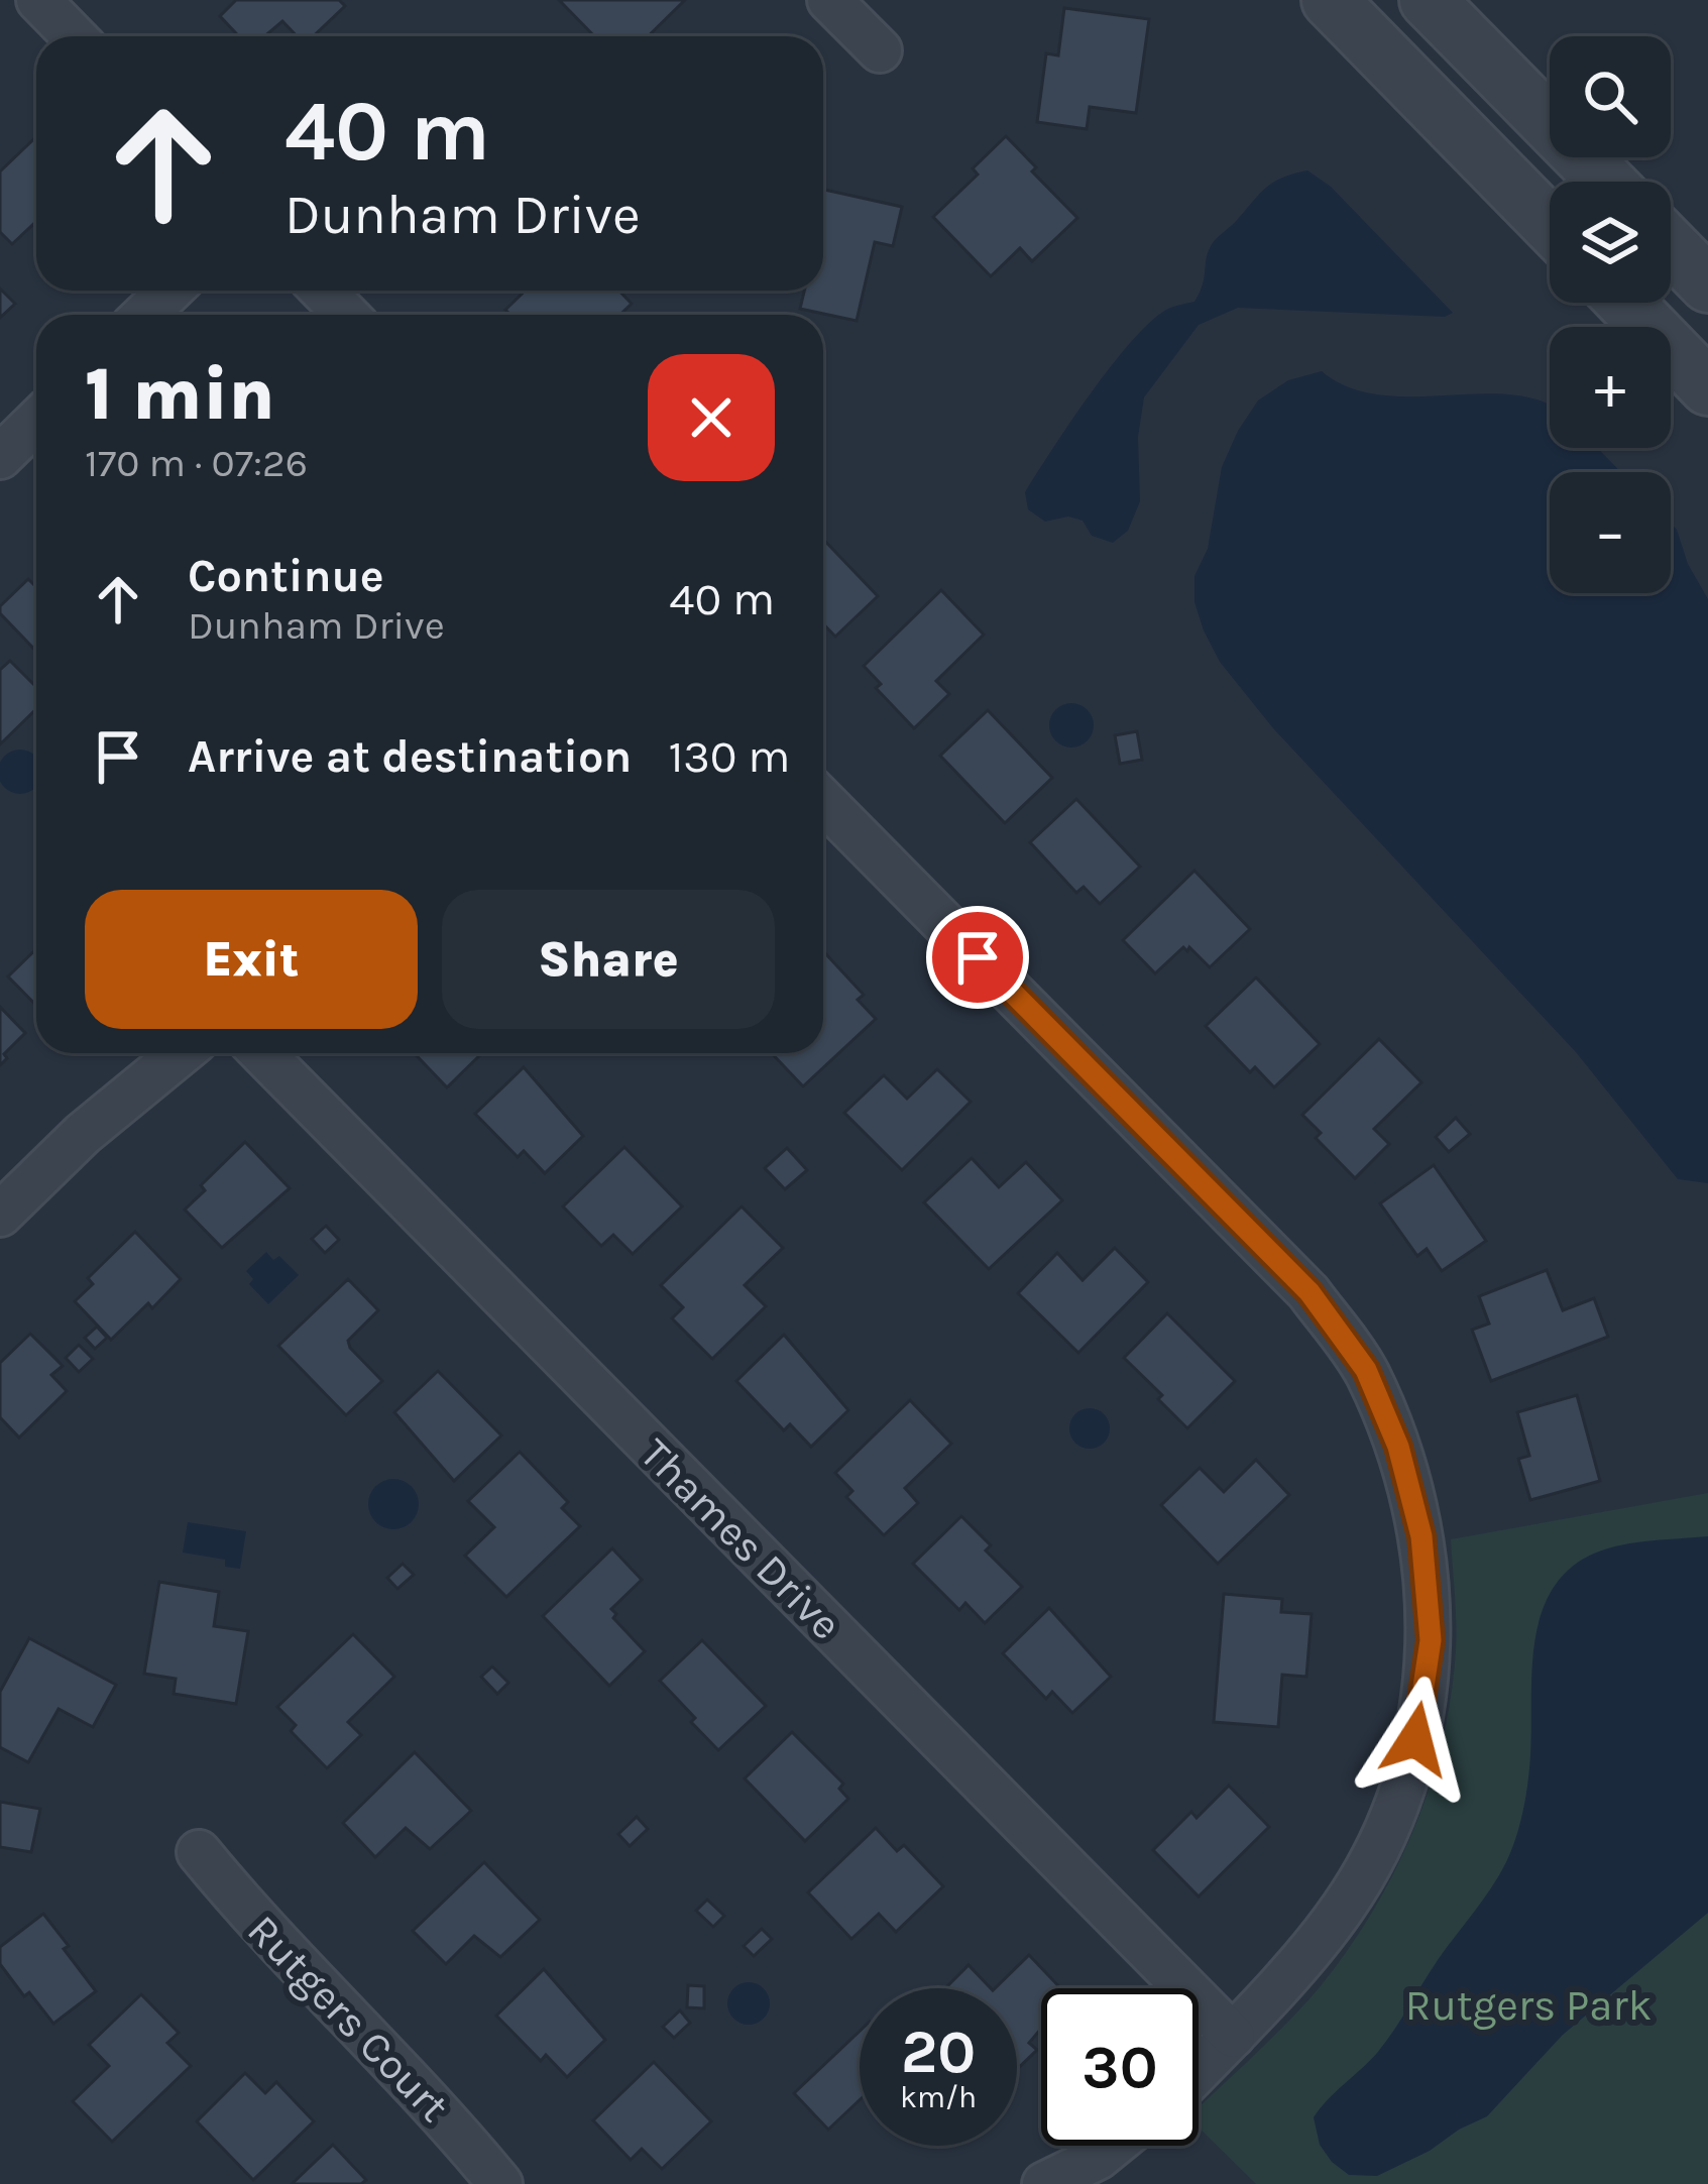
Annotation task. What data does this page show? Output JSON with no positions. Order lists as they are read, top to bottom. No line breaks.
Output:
{"streets":{"street":["Thames Drive","Rutgers Court"]},"parks":["Rutgers Park"],"page":{"map_buttons":["+","−"],"turn":["40 m","Dunham Drive"],"heading":["1 min","170 m · 07:26"],"list":[{"name":"Continue","note":"Dunham Drive","value":"40 m"},{"name":"Arrive at destination","value":"130 m"}],"buttons":["Exit","Share"],"speed":"20 km/h","limit":"30"}}
